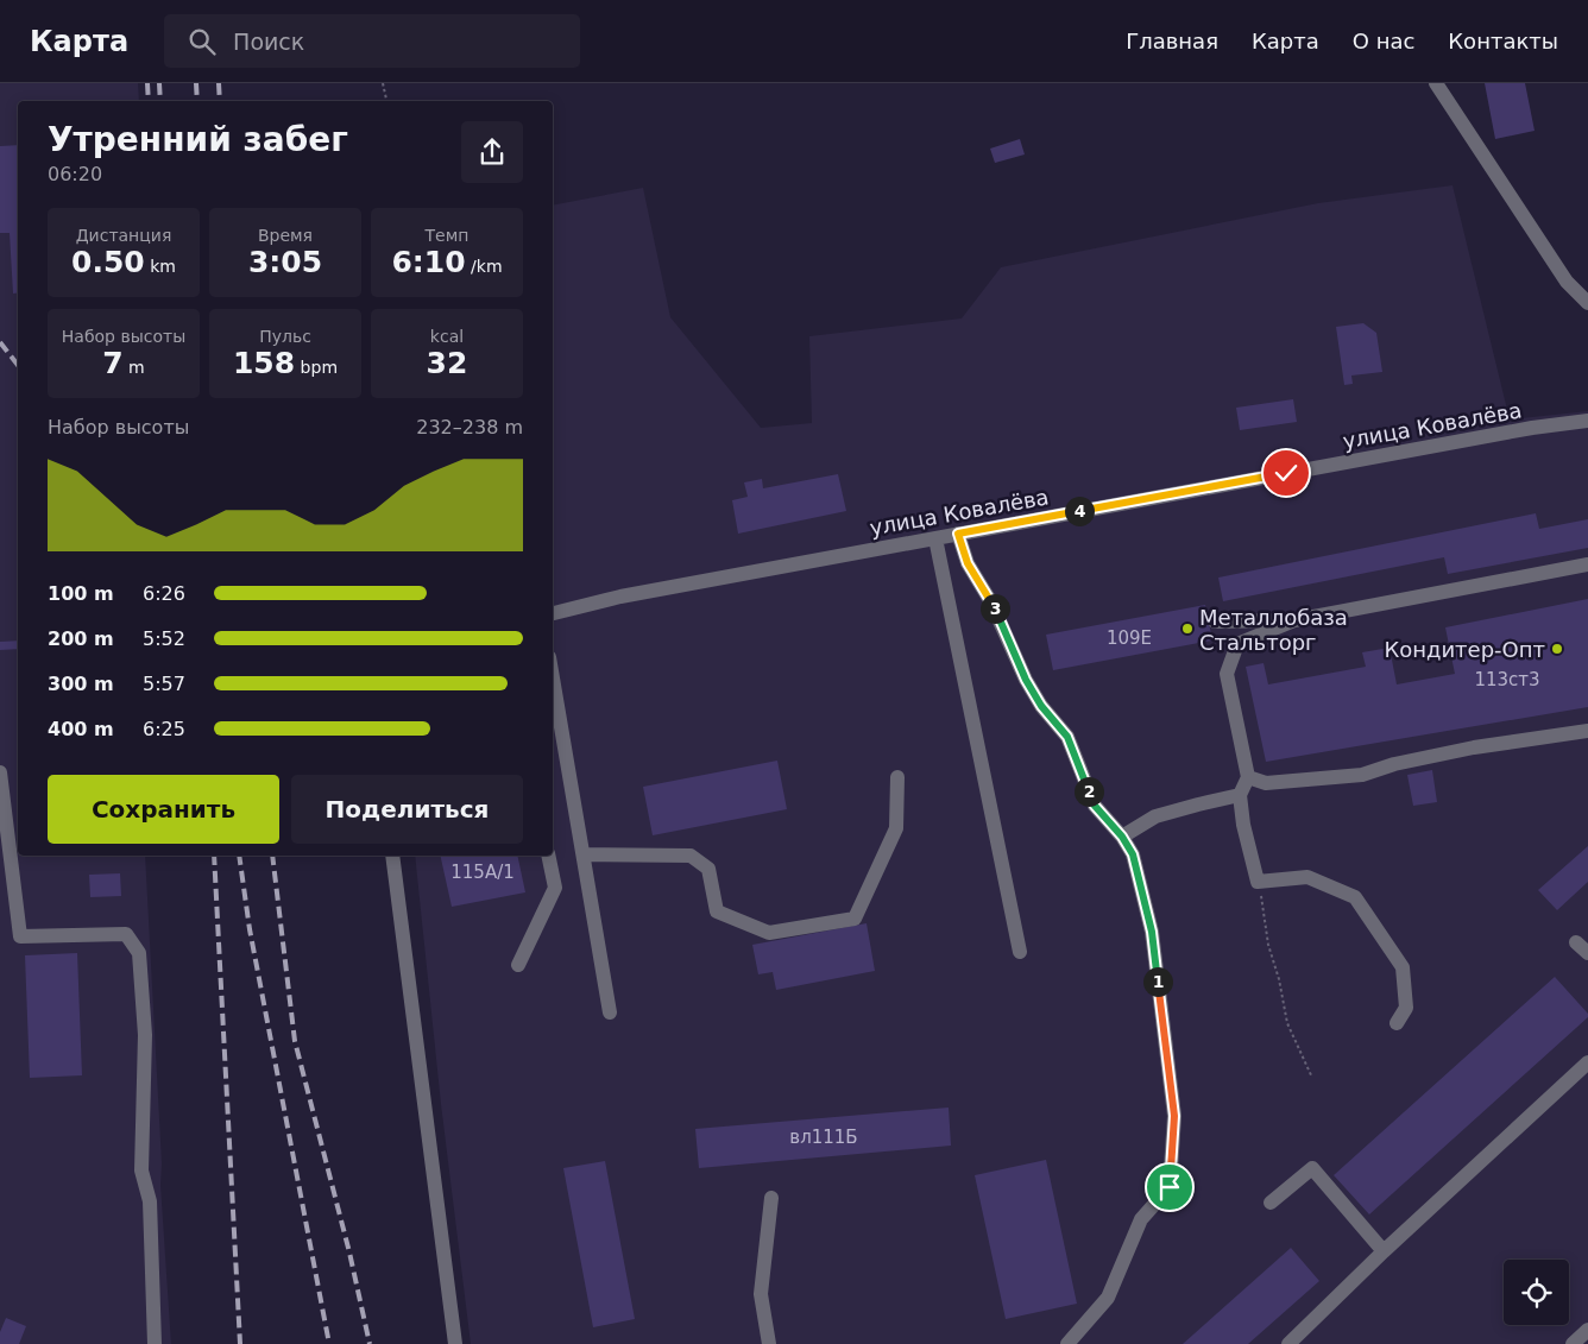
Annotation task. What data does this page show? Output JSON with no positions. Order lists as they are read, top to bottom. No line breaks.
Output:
{"streets":{"street":["улица Ковалёва"]},"places":["Металлобаза Стальторг","Кондитер-Опт"],"house_numbers":["109Е","113ст3","115А/1","вл111Б"],"page":{"header":"Карта","search":"Поиск","nav":["Главная","Карта","О нас","Контакты"],"heading":["Утренний забег","06:20"],"stats":[["Дистанция","0.50 km"],["Время","3:05"],["Темп","6:10 /km"],["Набор высоты","7 m"],["Пульс","158 bpm"],["kcal","32"]],"chart":["Набор высоты","232–238 m"],"pins":["4","3","2","1"],"list":[{"name":"100 m","note":"6:26"},{"name":"200 m","note":"5:52"},{"name":"300 m","note":"5:57"},{"name":"400 m","note":"6:25"}],"buttons":["Сохранить","Поделиться"]}}
